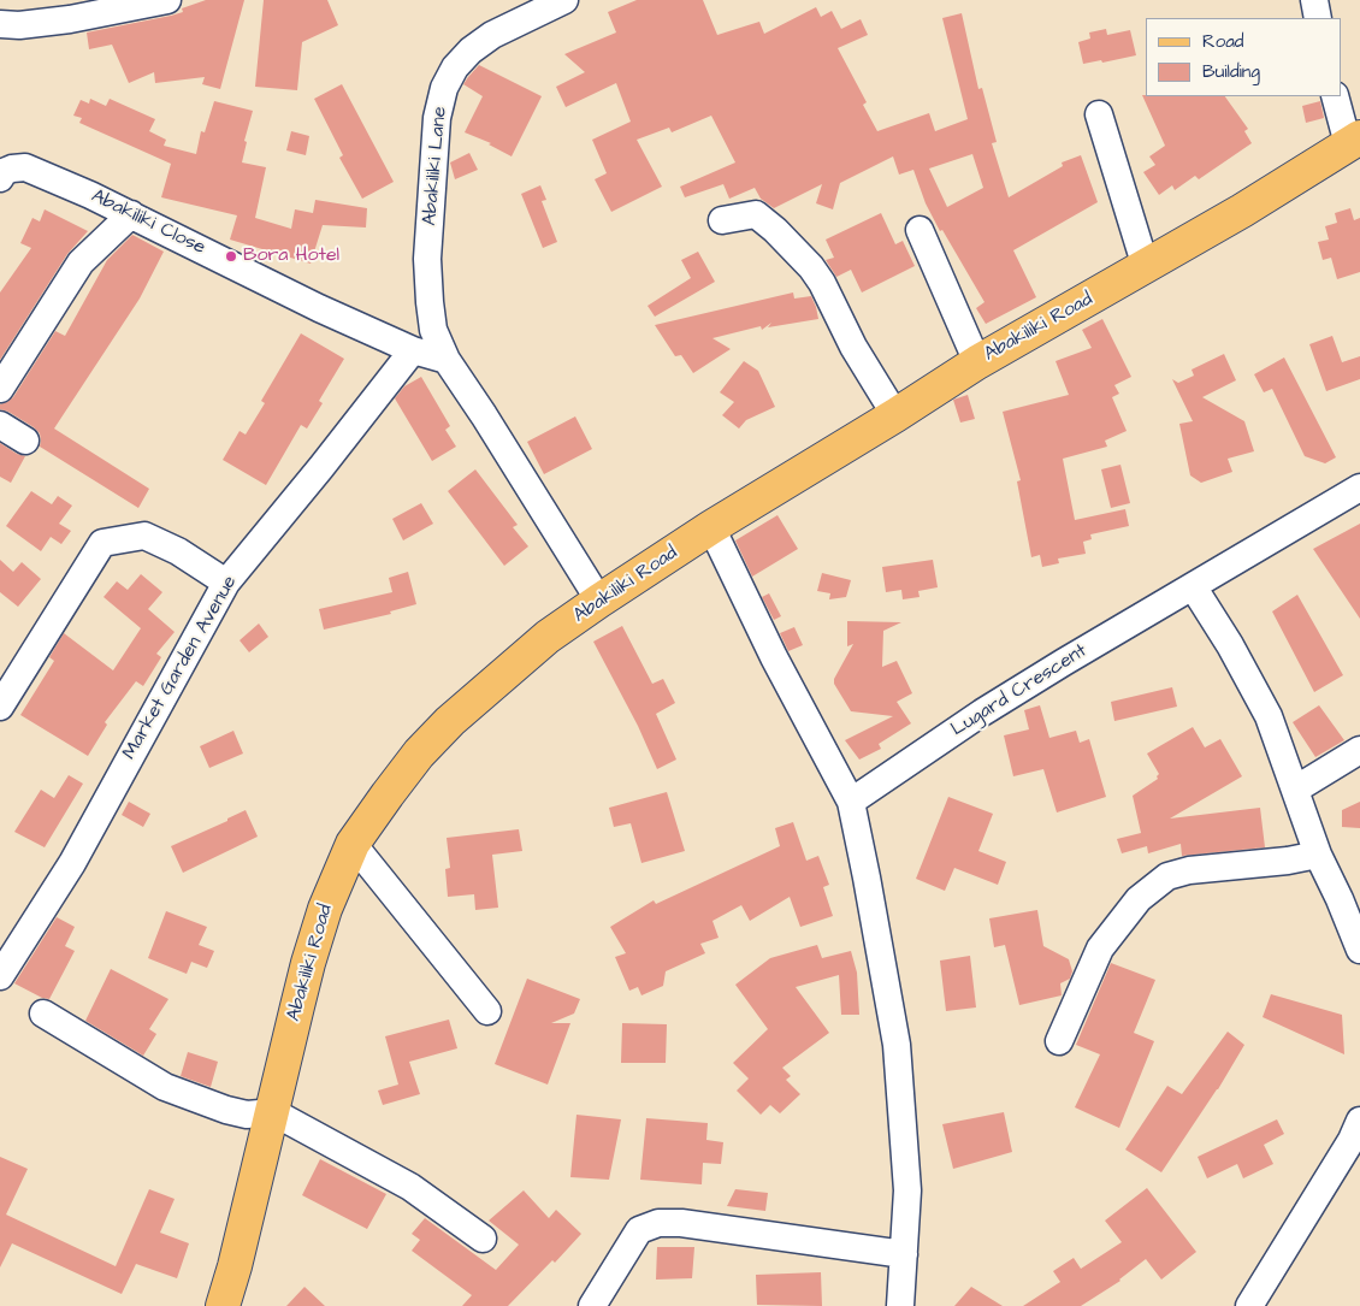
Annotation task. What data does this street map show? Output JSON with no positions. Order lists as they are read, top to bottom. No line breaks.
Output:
{"streets":{"main road":["Abakiliki Road"],"street":["Abakiliki Lane","Abakiliki Close","Market Garden Avenue","Lugard Crescent"]},"crossings":[["Abakiliki Lane","Abakiliki Road"],["Abakiliki Close","Market Garden Avenue"]],"places":["Bora Hotel"],"legend":["Road","Building"]}
